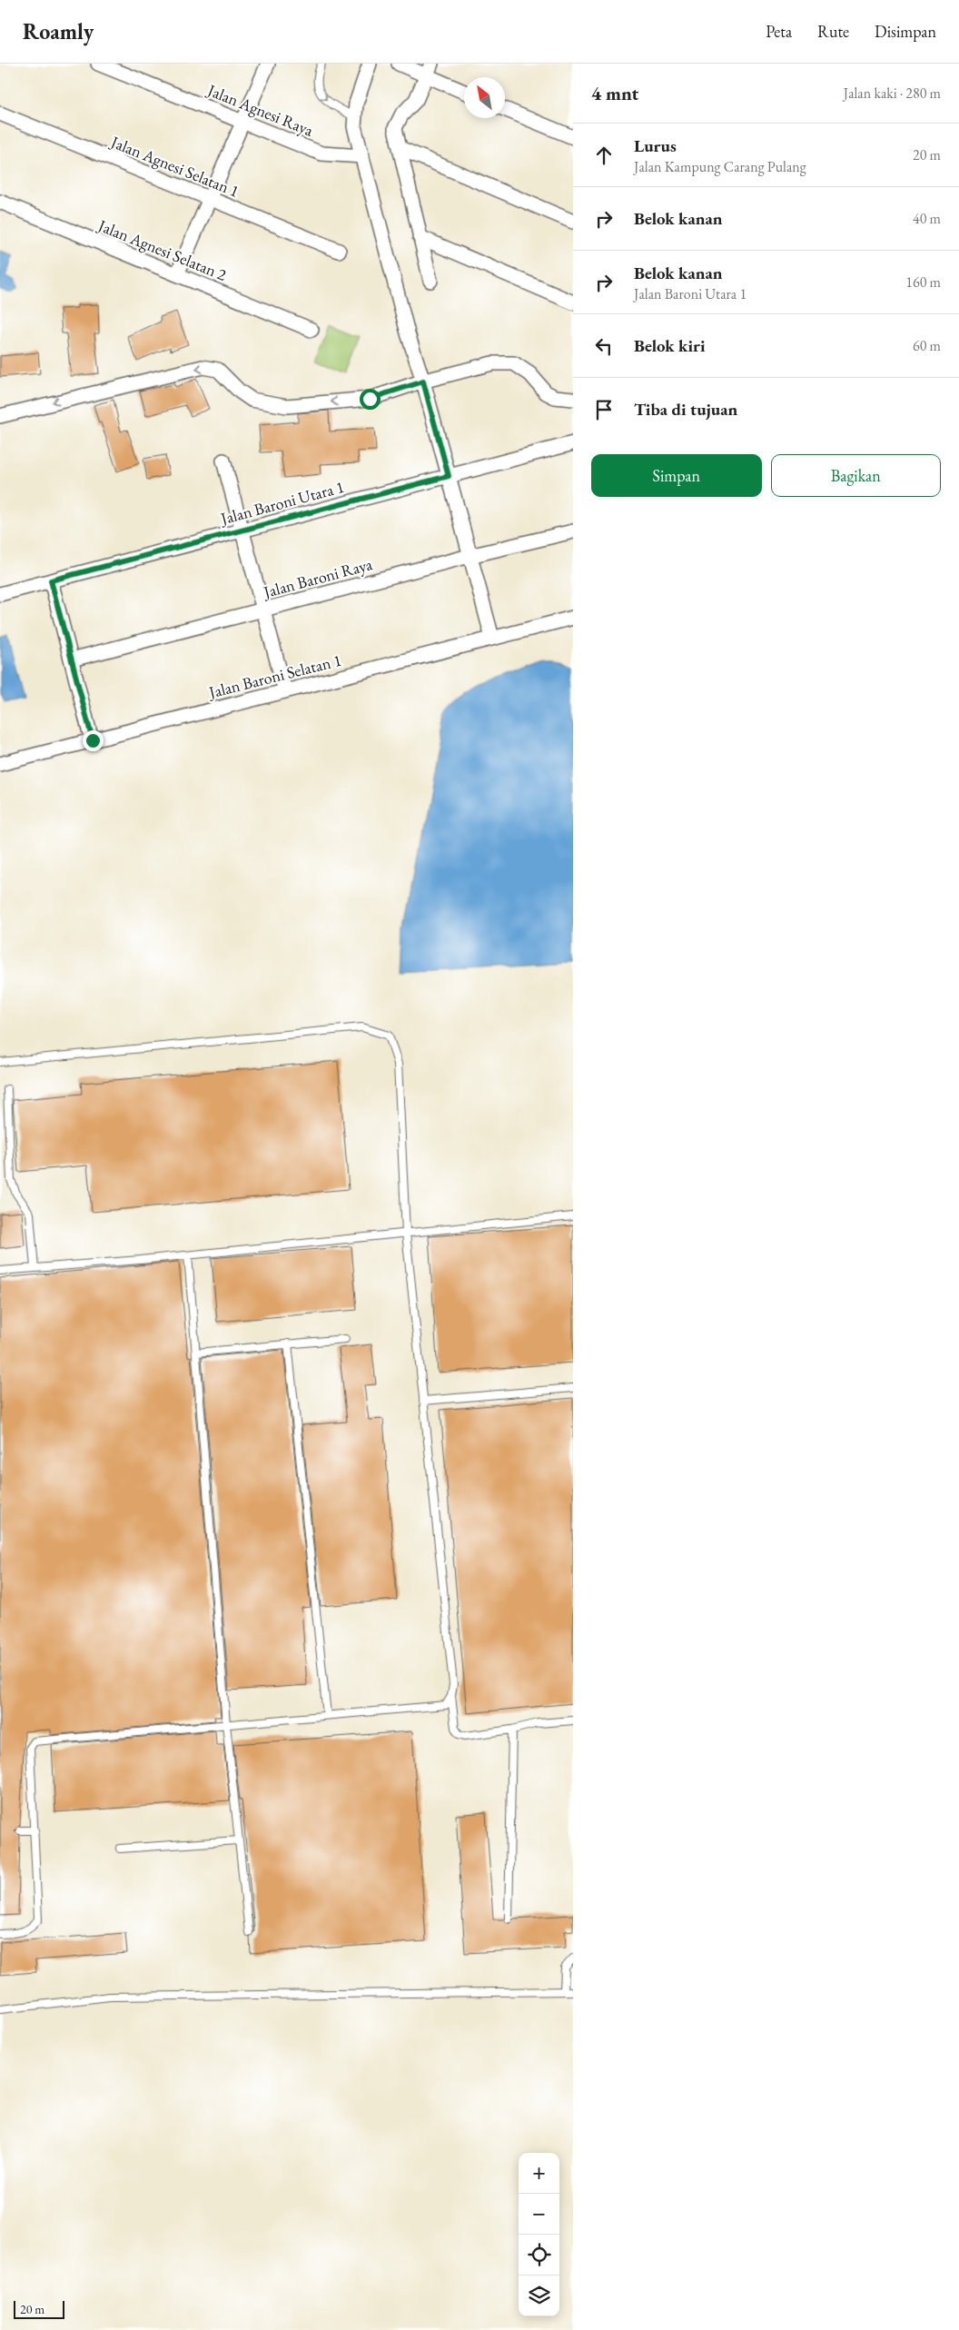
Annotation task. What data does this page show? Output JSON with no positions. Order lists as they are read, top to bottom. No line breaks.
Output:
{"streets":{"street":["Jalan Agnesi Raya","Jalan Agnesi Selatan 1","Jalan Agnesi Selatan 2","Jalan Baroni Utara 1","Jalan Baroni Raya","Jalan Baroni Selatan 1"]},"scale_bar":"20 m","north":"top left","page":{"header":"Roamly","nav":["Peta","Rute","Disimpan"],"heading":["4 mnt","Jalan kaki · 280 m"],"list":[["Lurus","Jalan Kampung Carang Pulang","20 m"],["Belok kanan","40 m"],["Belok kanan","Jalan Baroni Utara 1","160 m"],["Belok kiri","60 m"],"Tiba di tujuan"],"buttons":["Simpan","Bagikan"],"map_buttons":["+","−"],"scale":"20 m"}}
